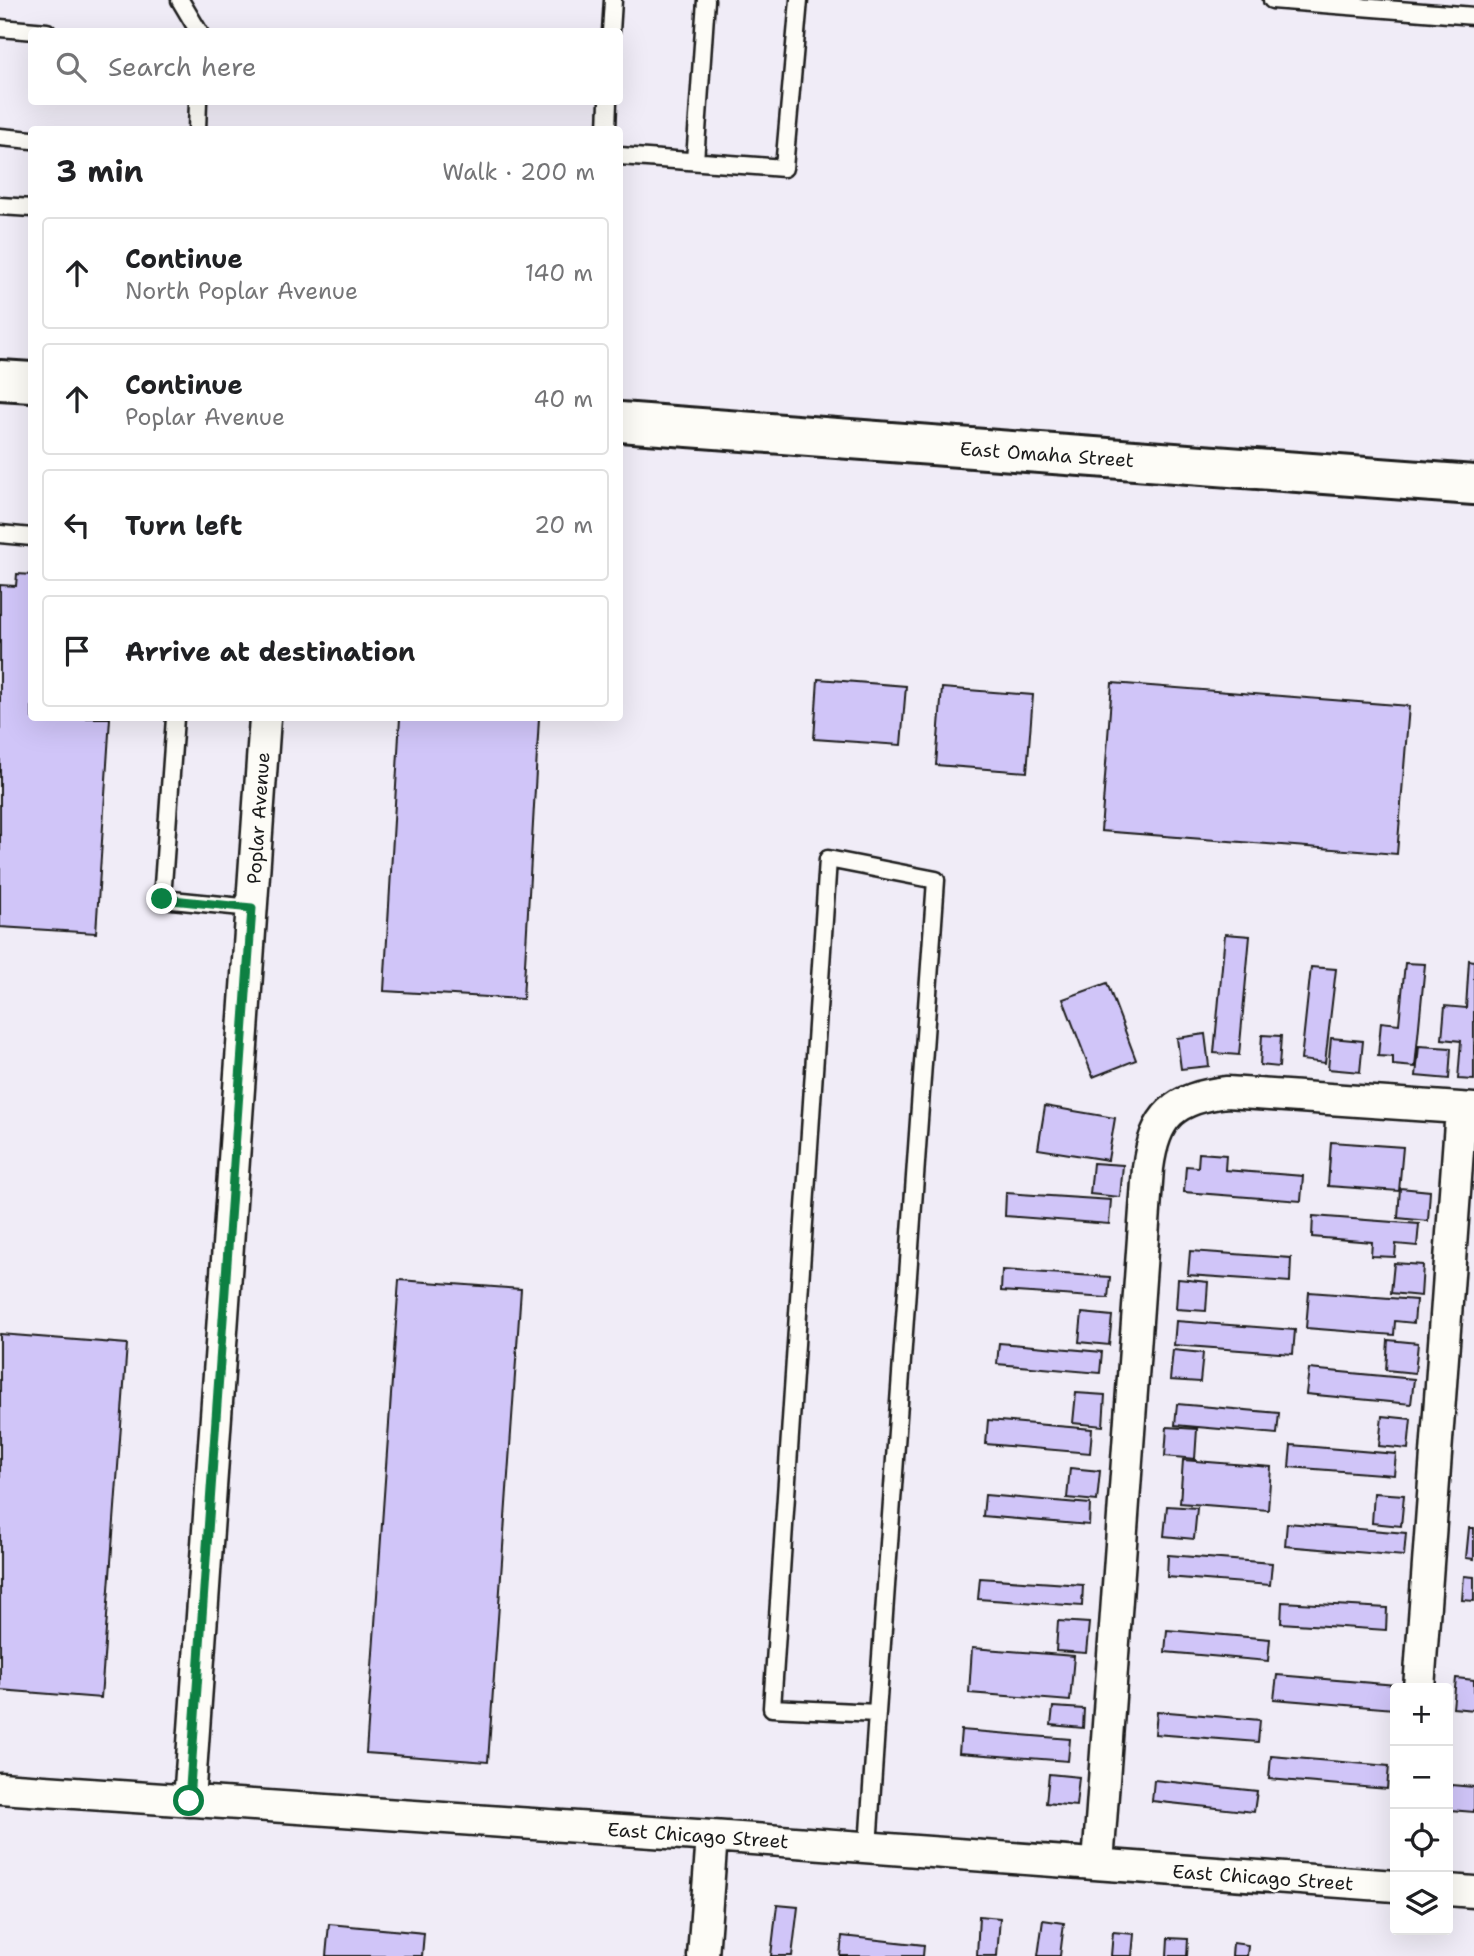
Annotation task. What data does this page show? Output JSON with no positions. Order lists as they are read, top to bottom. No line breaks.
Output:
{"streets":{"main road":["East Omaha Street"],"street":["Poplar Avenue","East Chicago Street"]},"crossings":[["Poplar Avenue","East Chicago Street"]],"page":{"search":"Search here","heading":["3 min","Walk · 200 m"],"list":[["Continue","North Poplar Avenue","140 m"],["Continue","Poplar Avenue","40 m"],["Turn left","20 m"],"Arrive at destination"],"map_buttons":["+","−"]}}
